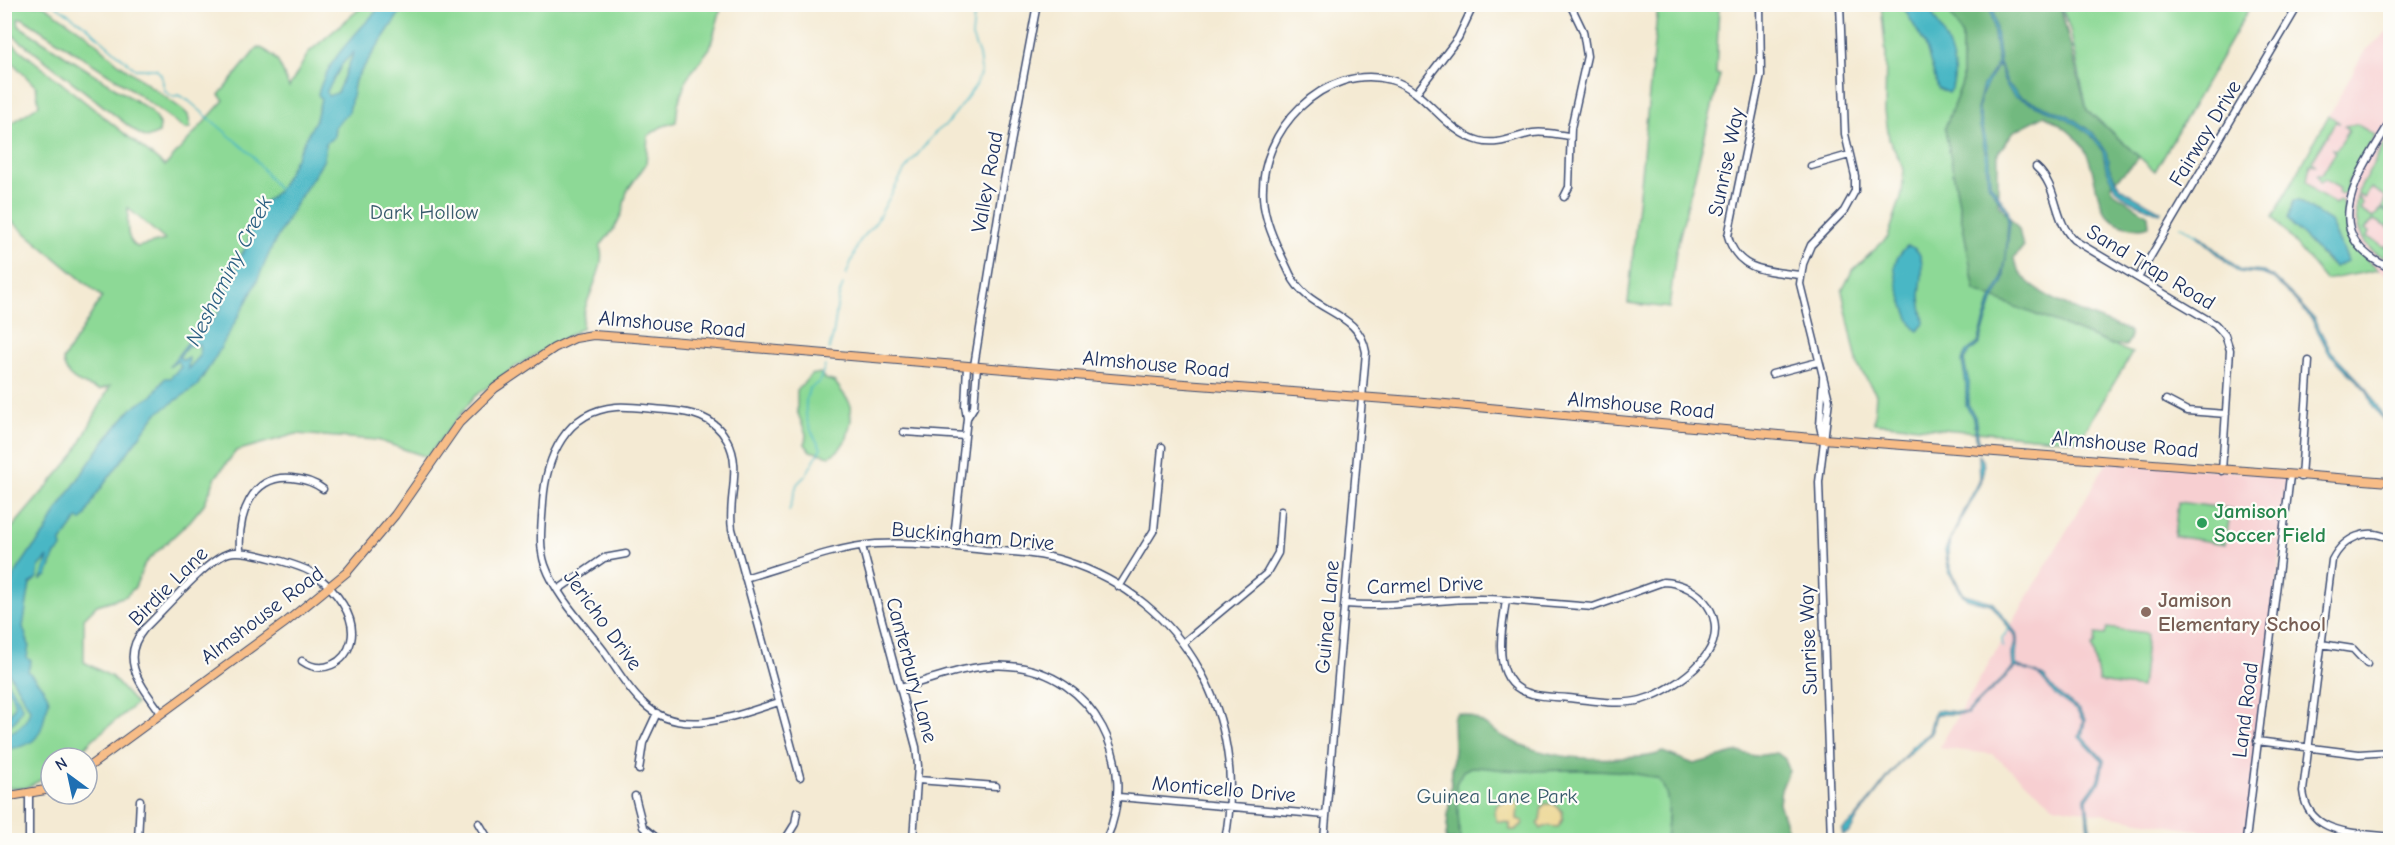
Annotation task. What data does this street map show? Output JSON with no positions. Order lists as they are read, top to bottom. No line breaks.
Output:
{"streets":{"main road":["Almshouse Road"],"street":["Fairway Drive","Sunrise Way","Valley Road","Sand Trap Road","Buckingham Drive","Carmel Drive","Birdie Lane","Guinea Lane","Jericho Drive","Canterbury Lane","Land Road","Monticello Drive"]},"crossings":[["Fairway Drive","Sand Trap Road"],["Sunrise Way","Almshouse Road"],["Valley Road","Almshouse Road"],["Valley Road","Buckingham Drive"],["Sand Trap Road","Almshouse Road"],["Almshouse Road","Birdie Lane"],["Almshouse Road","Guinea Lane"],["Almshouse Road","Land Road"],["Buckingham Drive","Jericho Drive"],["Buckingham Drive","Canterbury Lane"],["Buckingham Drive","Monticello Drive"],["Carmel Drive","Guinea Lane"],["Guinea Lane","Monticello Drive"]],"water":["Neshaminy Creek"],"parks":["Dark Hollow","Guinea Lane Park"],"places":["Jamison Soccer Field","Jamison Elementary School"],"north":"top left"}
